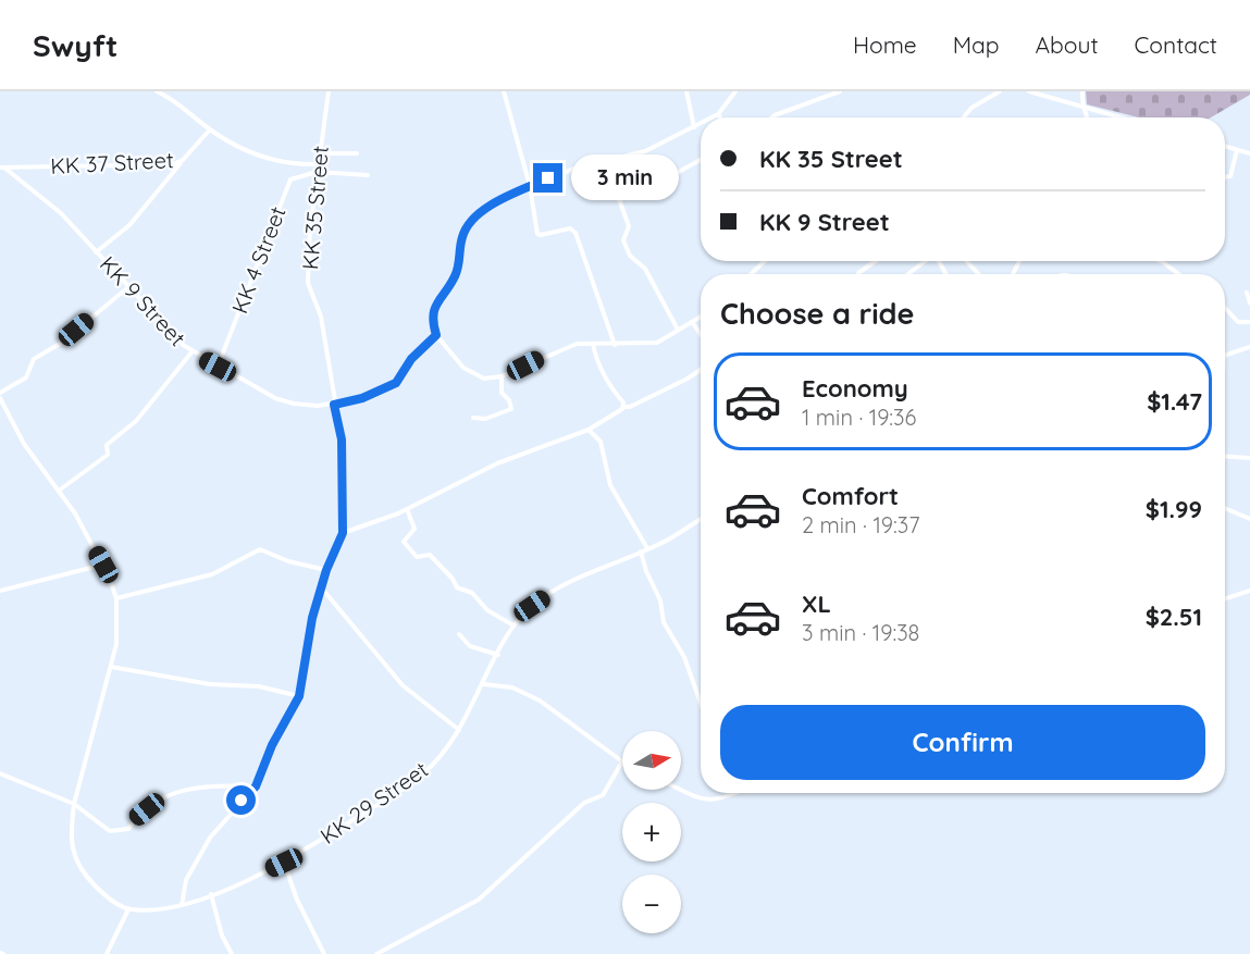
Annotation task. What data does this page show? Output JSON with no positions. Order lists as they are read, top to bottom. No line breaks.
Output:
{"streets":{"street":["KK 37 Street","KK 35 Street","KK 4 Street","KK 9 Street","KK 29 Street"]},"crossings":[["KK 37 Street","KK 9 Street"],["KK 35 Street","KK 4 Street"],["KK 35 Street","KK 9 Street"],["KK 35 Street","KK 29 Street"],["KK 4 Street","KK 9 Street"]],"north":"right","page":{"header":"Swyft","nav":["Home","Map","About","Contact"],"banner":["KK 35 Street","KK 9 Street"],"bubble":"3 min","heading":"Choose a ride","list":[{"name":"Economy","note":"1 min · 19:36","value":"$1.47"},{"name":"Comfort","note":"2 min · 19:37","value":"$1.99"},{"name":"XL","note":"3 min · 19:38","value":"$2.51"}],"buttons":"Confirm","map_buttons":["+","−"]}}
